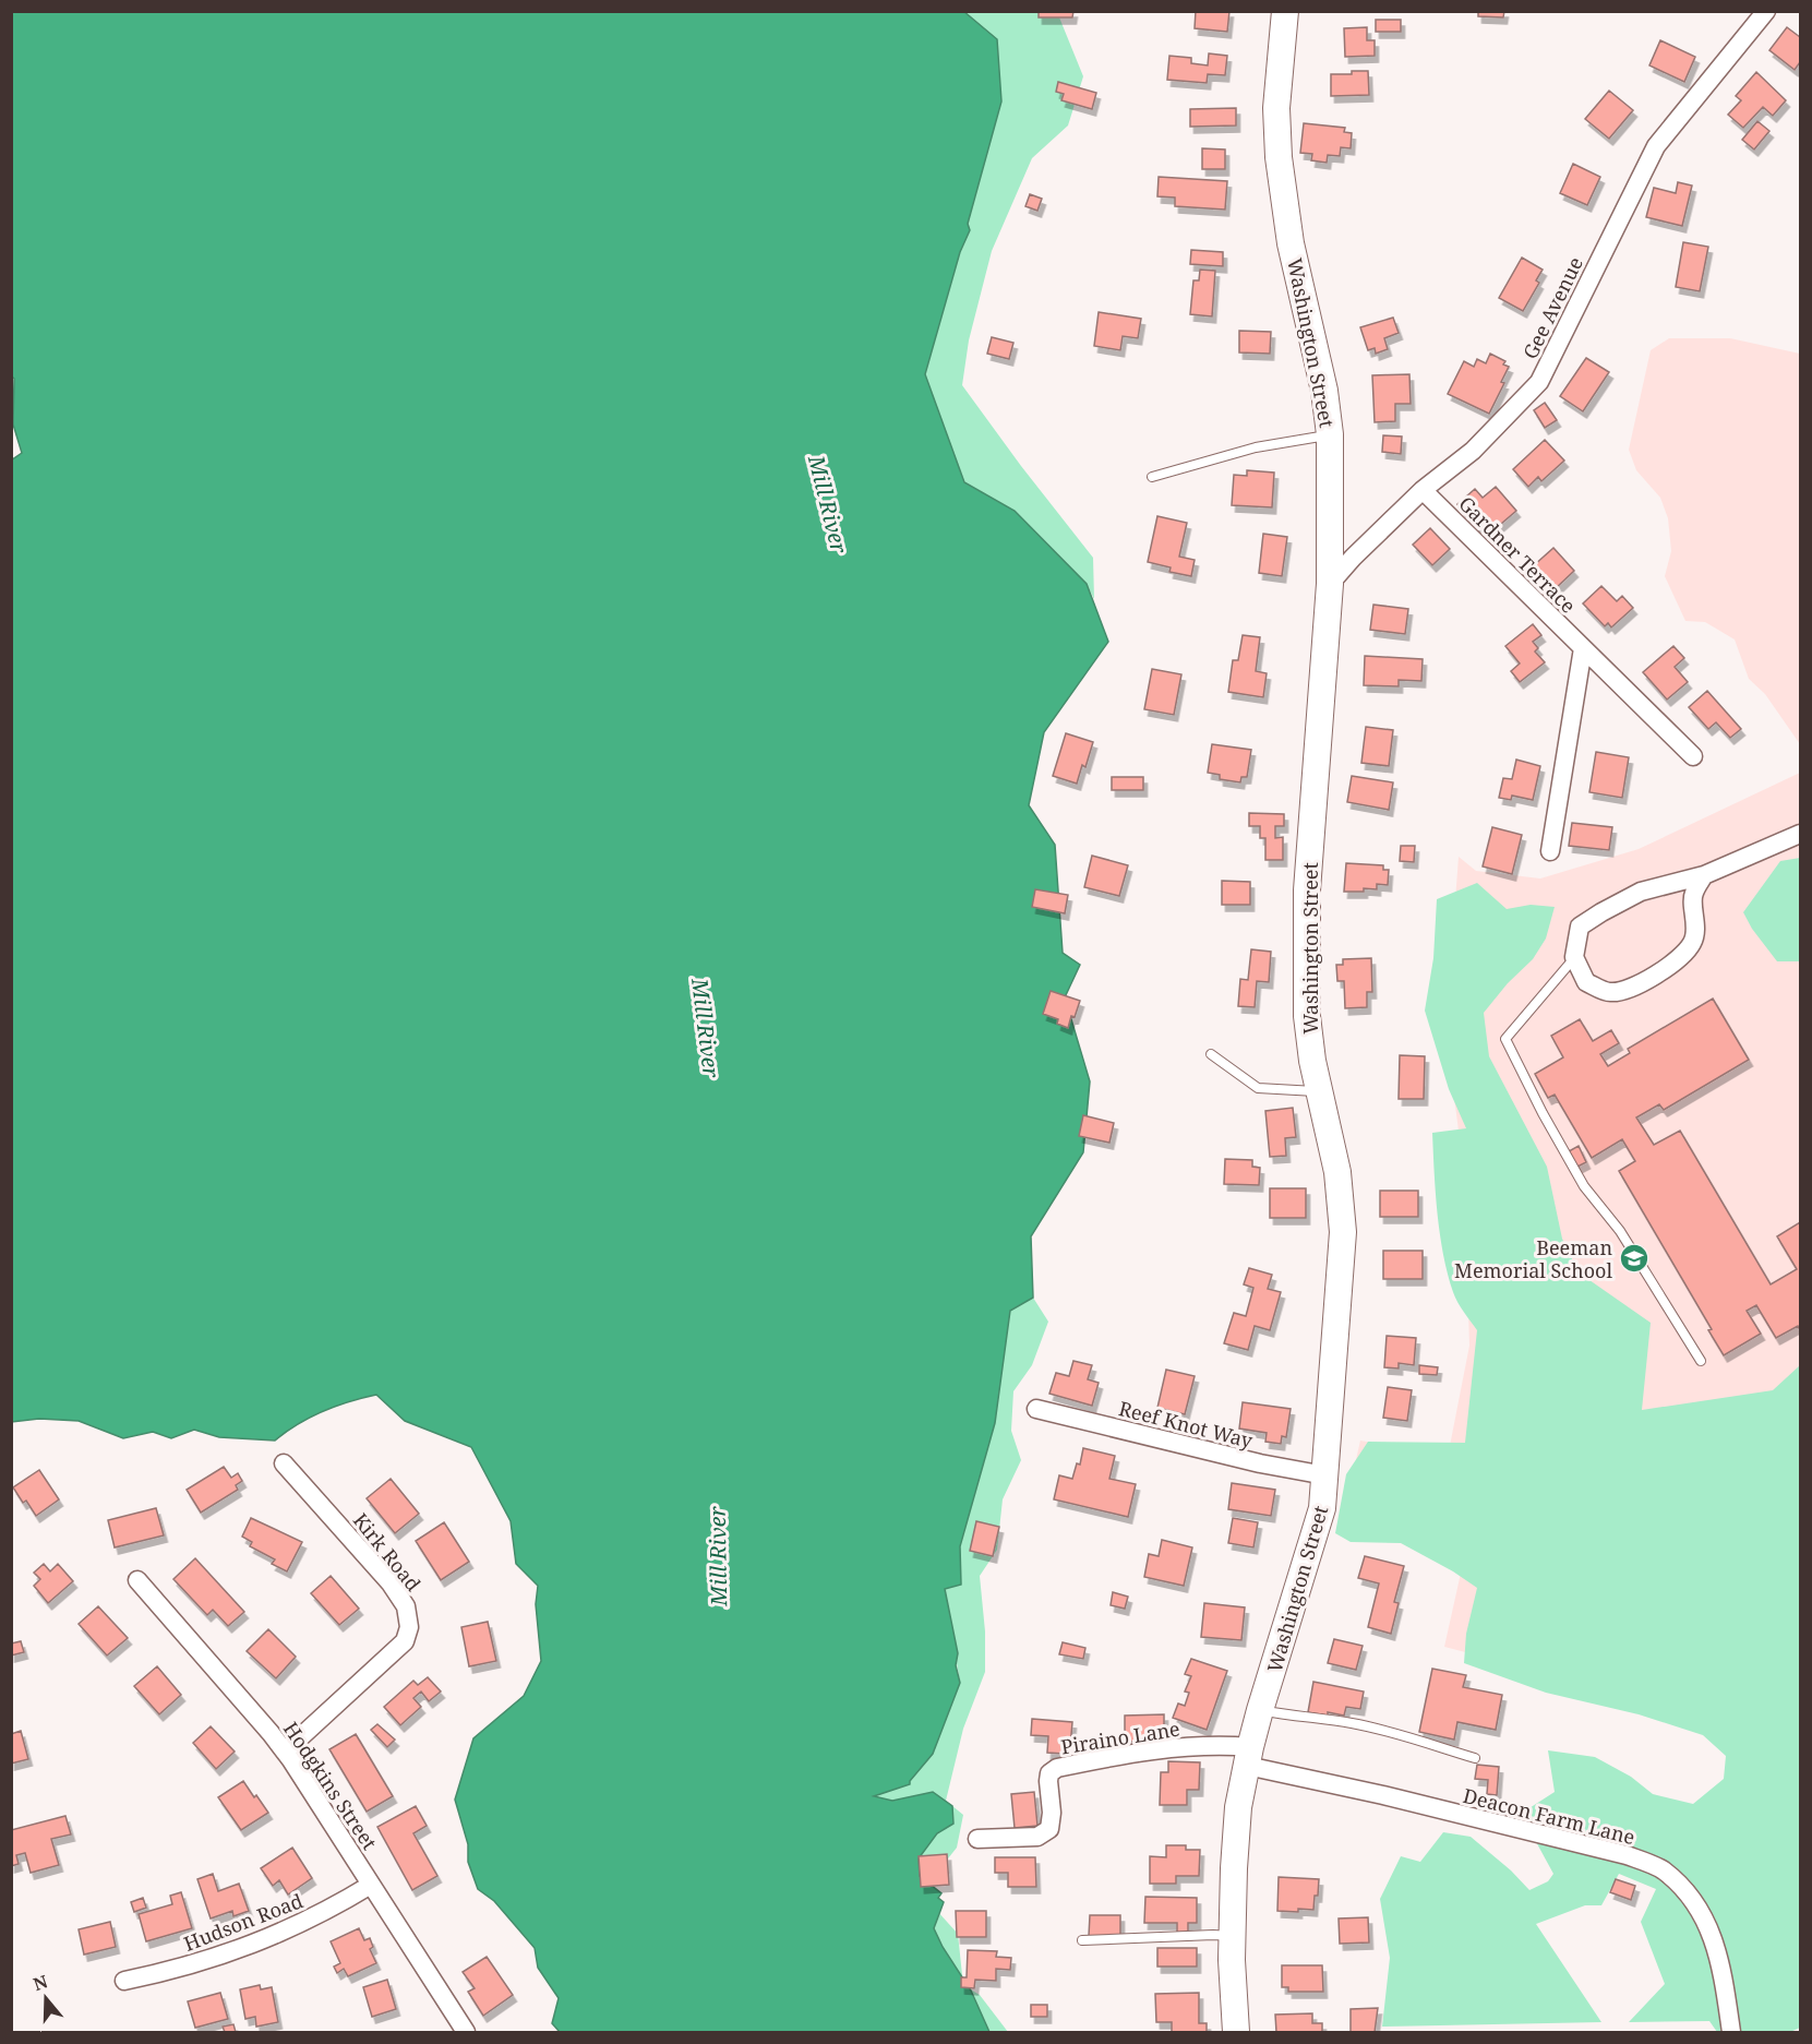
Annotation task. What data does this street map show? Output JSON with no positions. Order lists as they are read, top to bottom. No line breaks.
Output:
{"streets":{"main road":["Washington Street"],"street":["Gee Avenue","Gardner Terrace","Reef Knot Way","Kirk Road","Piraino Lane","Hodgkins Street","Deacon Farm Lane","Hudson Road"]},"crossings":[["Gee Avenue","Washington Street"],["Gee Avenue","Gardner Terrace"],["Washington Street","Reef Knot Way"],["Washington Street","Piraino Lane"],["Washington Street","Deacon Farm Lane"],["Kirk Road","Hodgkins Street"],["Piraino Lane","Deacon Farm Lane"],["Hodgkins Street","Hudson Road"]],"water":["Mill River"],"places":{"school or university":["Beeman Memorial School"]},"north":"top"}
